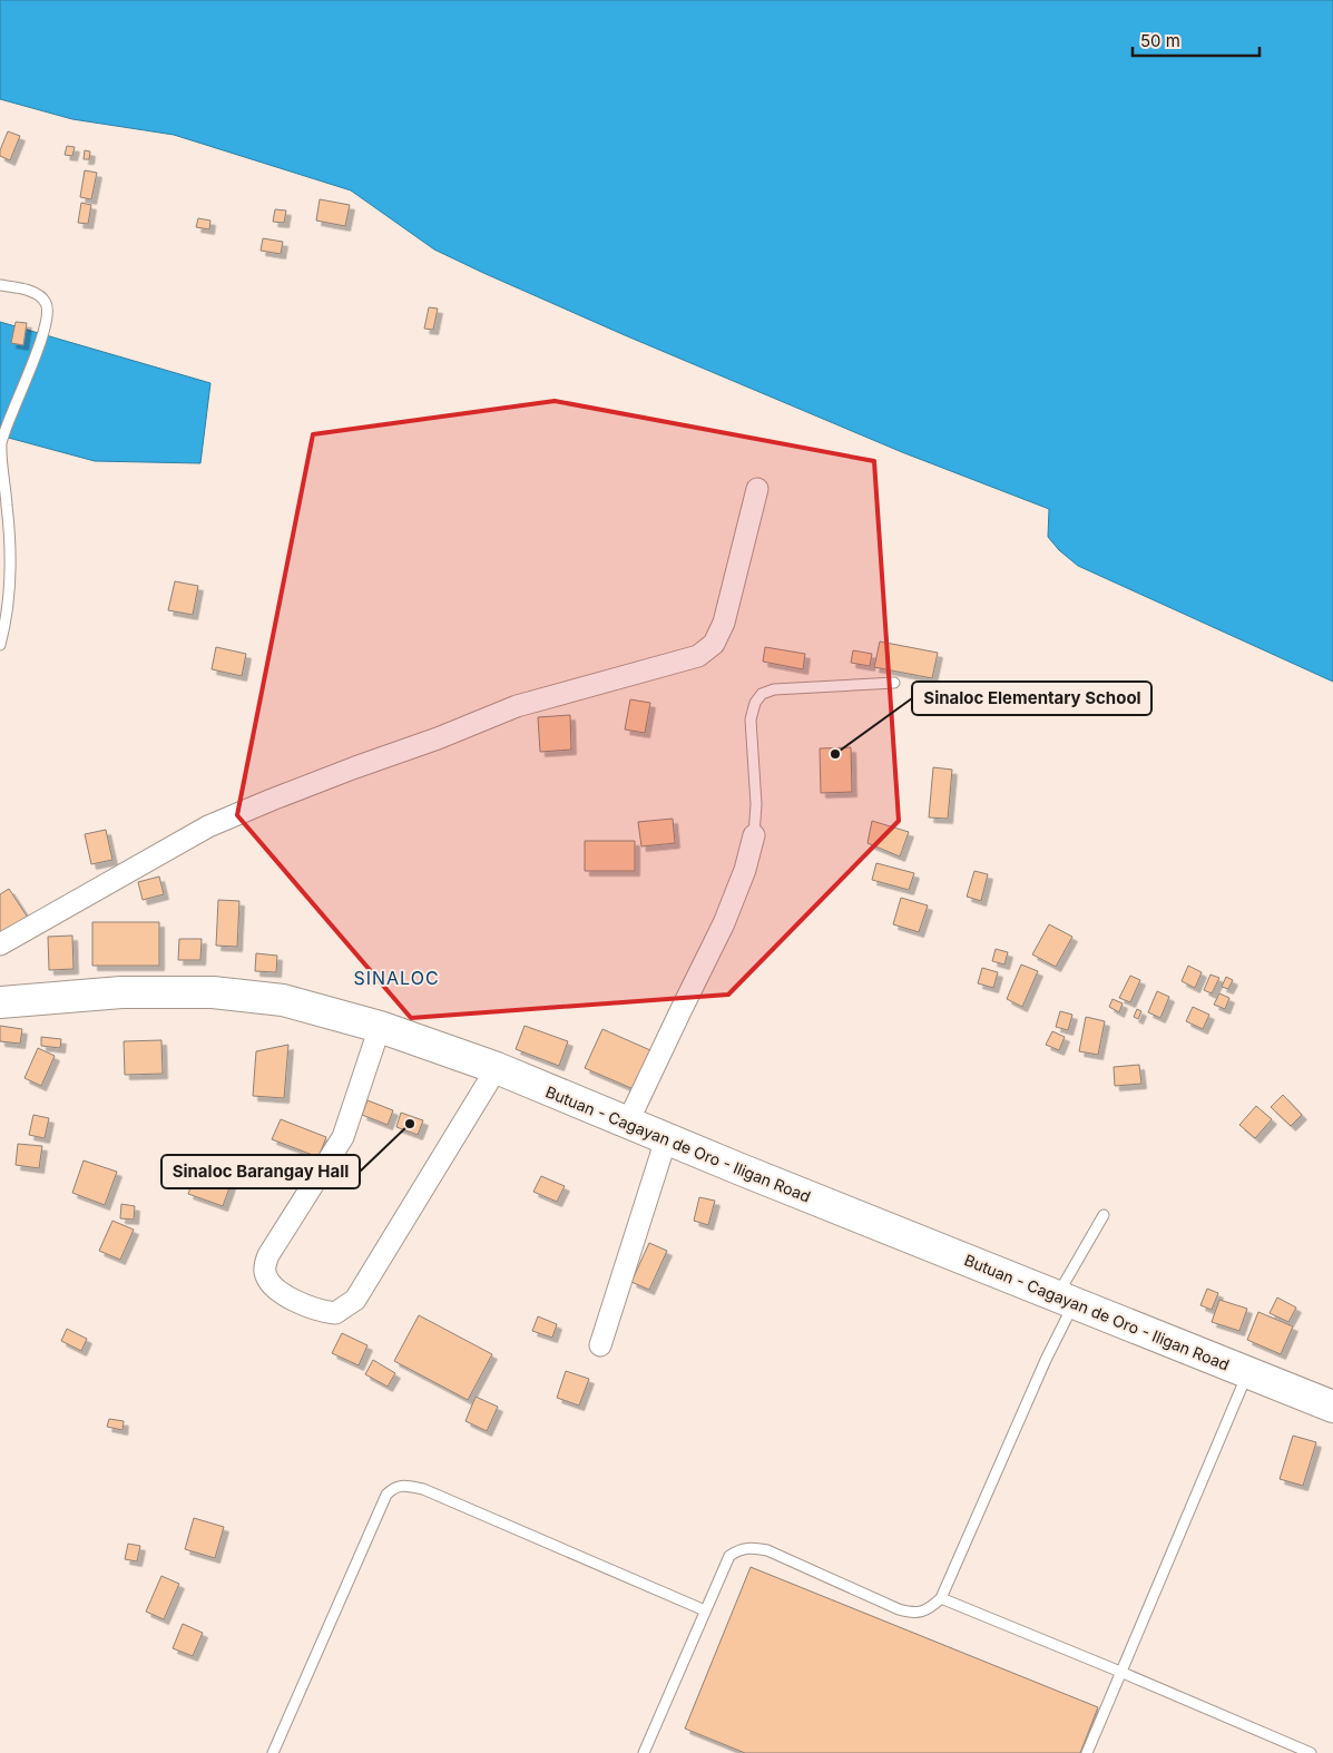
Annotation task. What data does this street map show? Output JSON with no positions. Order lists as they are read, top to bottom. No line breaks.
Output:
{"streets":{"highway":["Butuan - Cagayan de Oro - Iligan Road"]},"districts":["SINALOC"],"places":["Sinaloc Elementary School","Sinaloc Barangay Hall"],"scale_bar":"50 m"}
